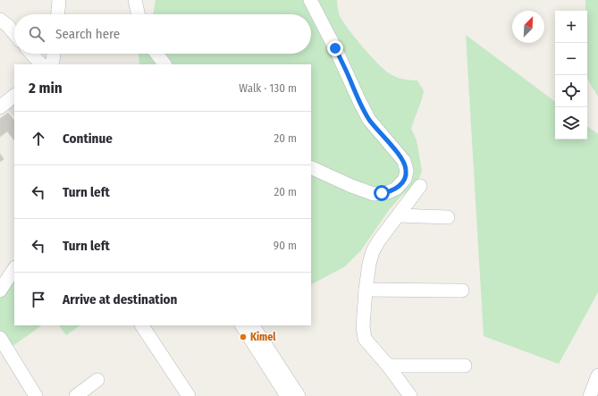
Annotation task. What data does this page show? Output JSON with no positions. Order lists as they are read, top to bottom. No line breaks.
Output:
{"places":["Kimel"],"north":"top right","page":{"map_buttons":["+","−"],"search":"Search here","heading":["2 min","Walk · 130 m"],"list":[["Continue","20 m"],["Turn left","20 m"],["Turn left","90 m"],"Arrive at destination"]}}
